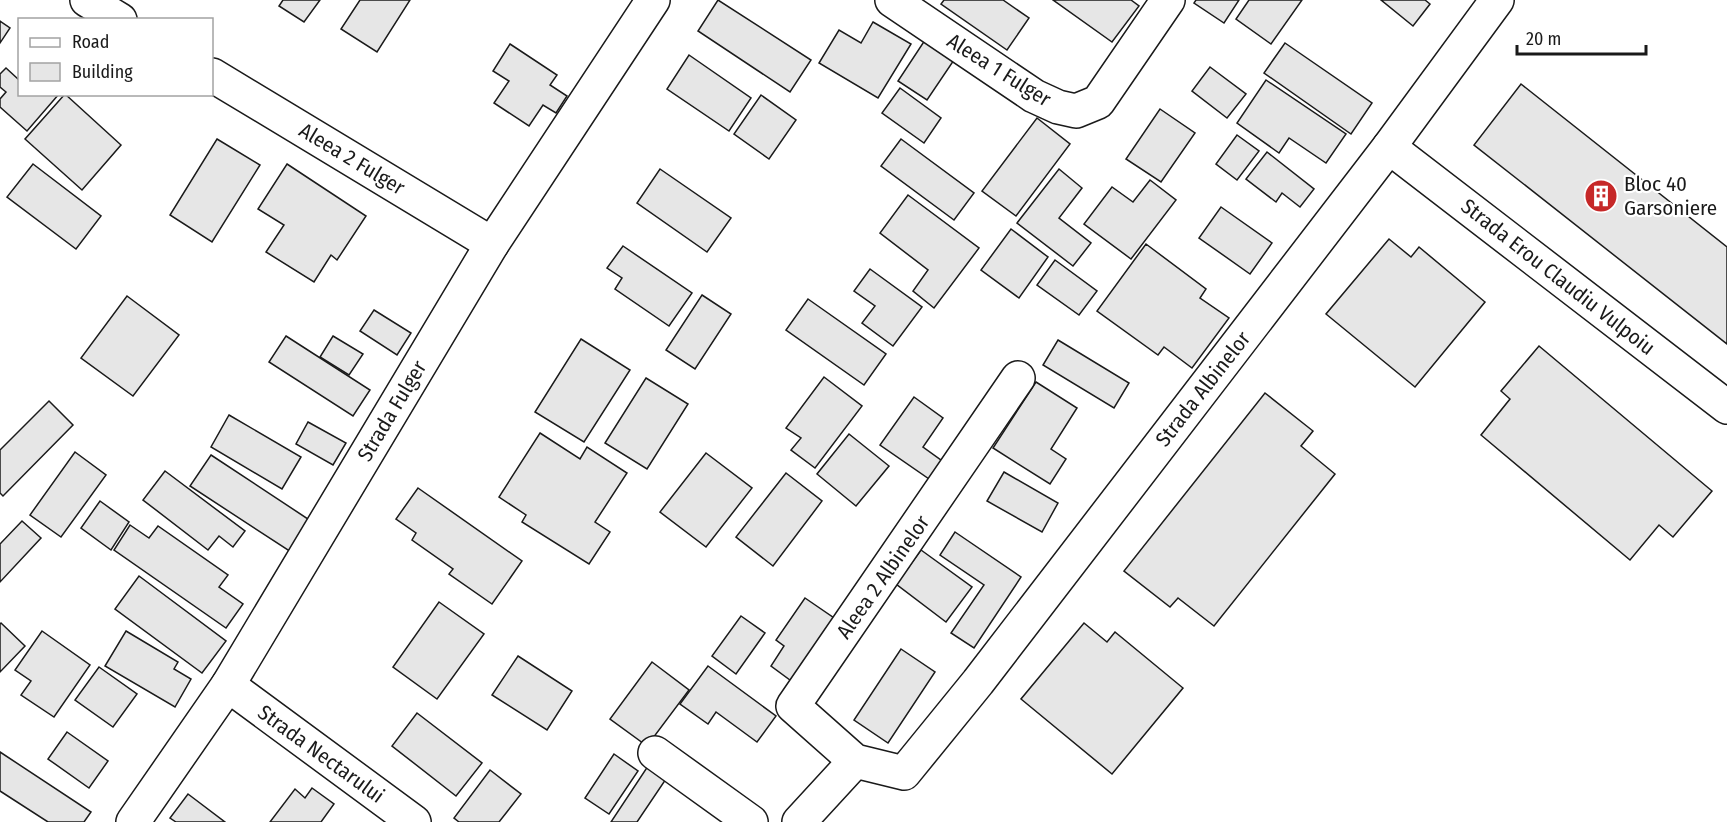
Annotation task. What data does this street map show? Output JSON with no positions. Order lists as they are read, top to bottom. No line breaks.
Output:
{"streets":{"street":["Aleea 1 Fulger","Aleea 2 Fulger","Strada Erou Claudiu Vulpoiu","Strada Albinelor","Strada Fulger","Aleea 2 Albinelor","Strada Nectarului"]},"crossings":[["Aleea 2 Fulger","Strada Fulger"],["Strada Erou Claudiu Vulpoiu","Strada Albinelor"],["Strada Albinelor","Aleea 2 Albinelor"],["Strada Fulger","Strada Nectarului"]],"places":{"building":["Bloc 40 Garsoniere"]},"legend":["Road","Building"],"scale_bar":"20 m"}
